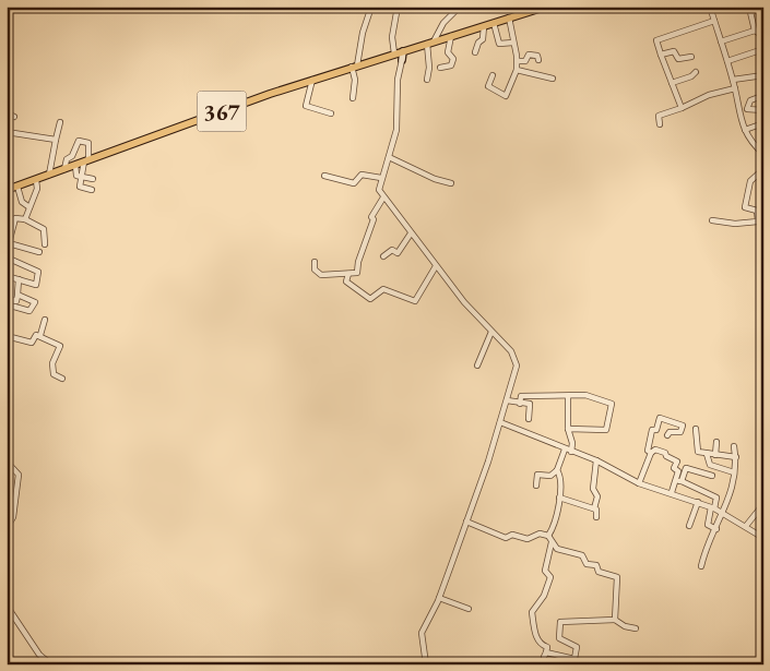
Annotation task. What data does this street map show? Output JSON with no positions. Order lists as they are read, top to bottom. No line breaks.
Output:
{"streets":{"main road":["367"]}}
